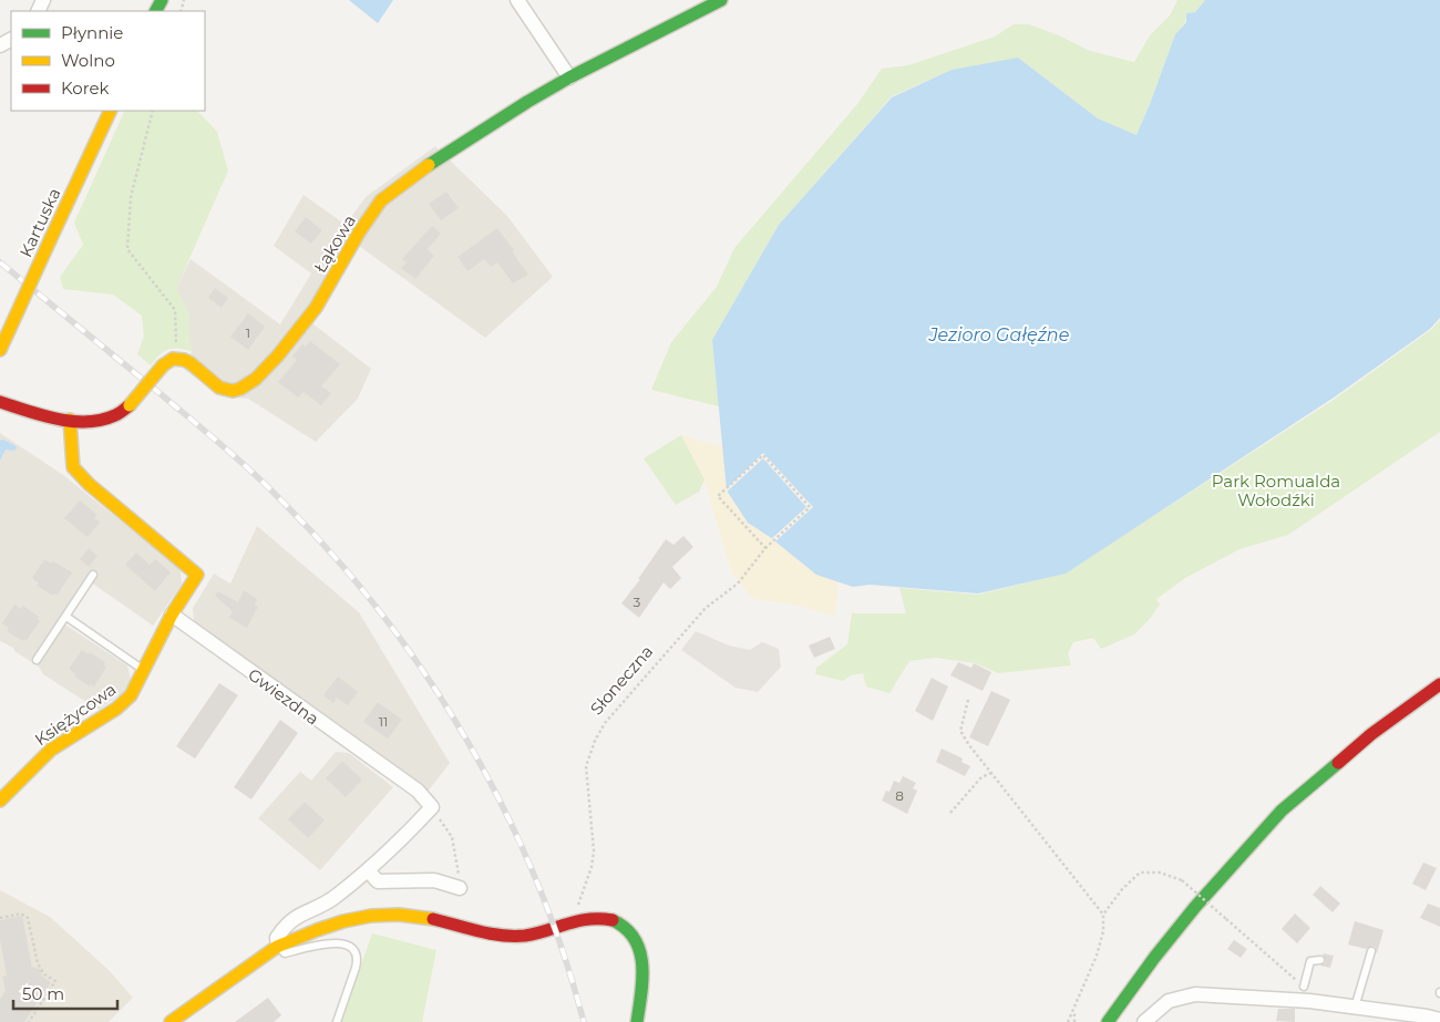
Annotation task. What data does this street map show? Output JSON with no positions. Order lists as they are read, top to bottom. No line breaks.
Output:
{"streets":{"street":["Kartuska","Łąkowa","Gwiezdna","Księżycowa"],"path":["Słoneczna"]},"crossings":[["Gwiezdna","Księżycowa"]],"water":["Jezioro Gałęźne"],"parks":["Park Romualda Wołodźki"],"house_numbers":["1","3","11","8"],"legend":["Płynnie","Wolno","Korek"],"scale_bar":"50 m"}
